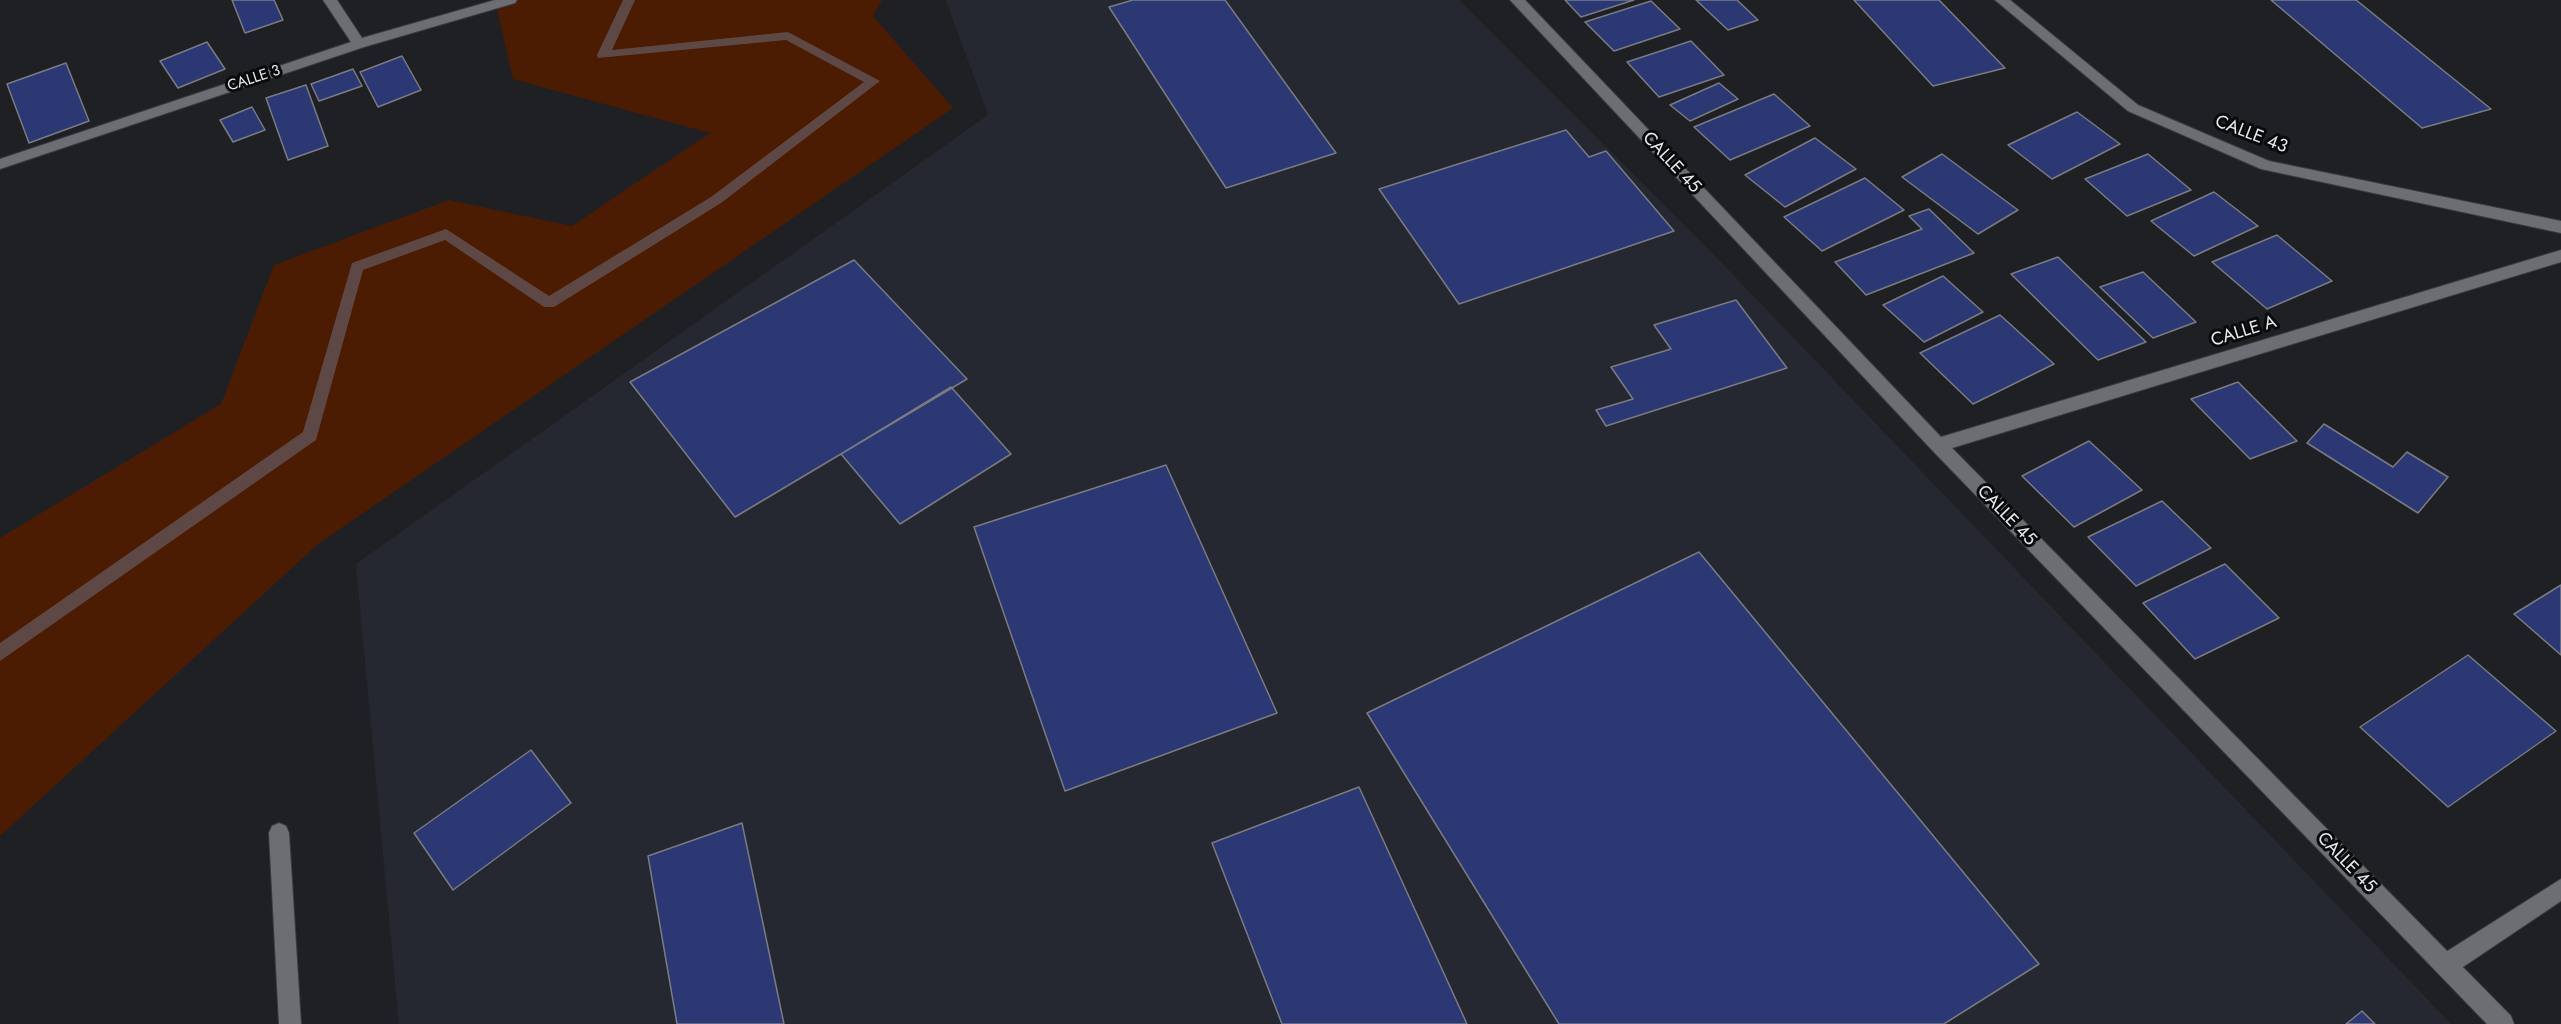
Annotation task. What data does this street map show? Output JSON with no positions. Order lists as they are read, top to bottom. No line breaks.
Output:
{"streets":{"street":["CALLE 3","CALLE 43","CALLE 45","CALLE A"]},"crossings":[["CALLE 45","CALLE A"]]}
